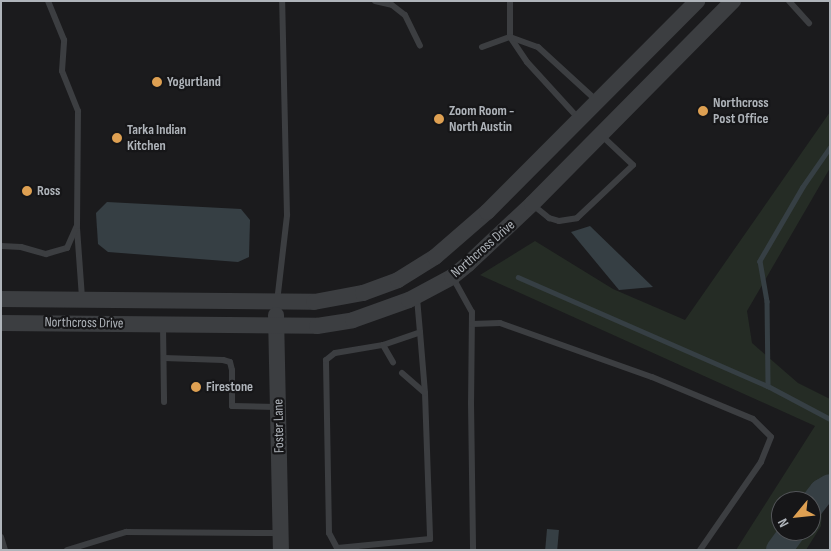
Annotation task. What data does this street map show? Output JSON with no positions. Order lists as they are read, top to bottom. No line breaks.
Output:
{"streets":{"street":["Northcross Drive","Foster Lane"]},"crossings":[["Northcross Drive","Foster Lane"]],"places":["Yogurtland","Northcross Post Office","Zoom Room - North Austin","Tarka Indian Kitchen","Ross","Firestone"],"north":"bottom left"}
